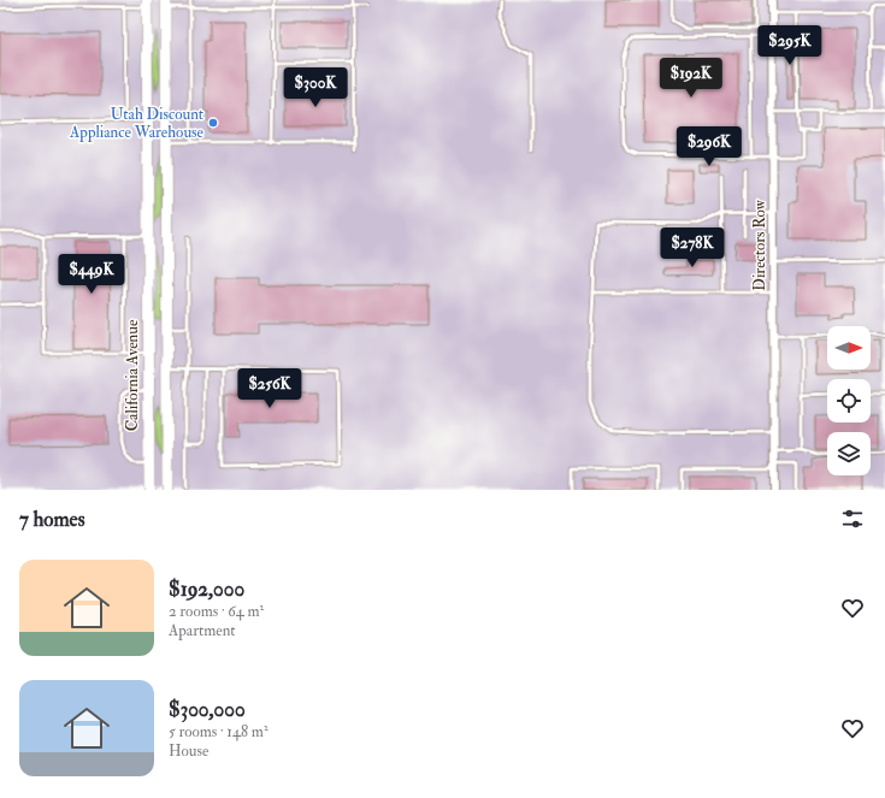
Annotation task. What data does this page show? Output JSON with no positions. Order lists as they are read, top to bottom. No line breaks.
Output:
{"streets":{"main road":["California Avenue"],"street":["Directors Row"]},"places":["Utah Discount Appliance Warehouse"],"north":"right","page":{"price":["$295K","$192K","$300K","$296K","$278K","$449K","$256K"],"heading":"7 homes","list":[{"name":"$192,000","note":"2 rooms · 64 m² · Apartment"},{"name":"$300,000","note":"5 rooms · 148 m² · House"}]}}
